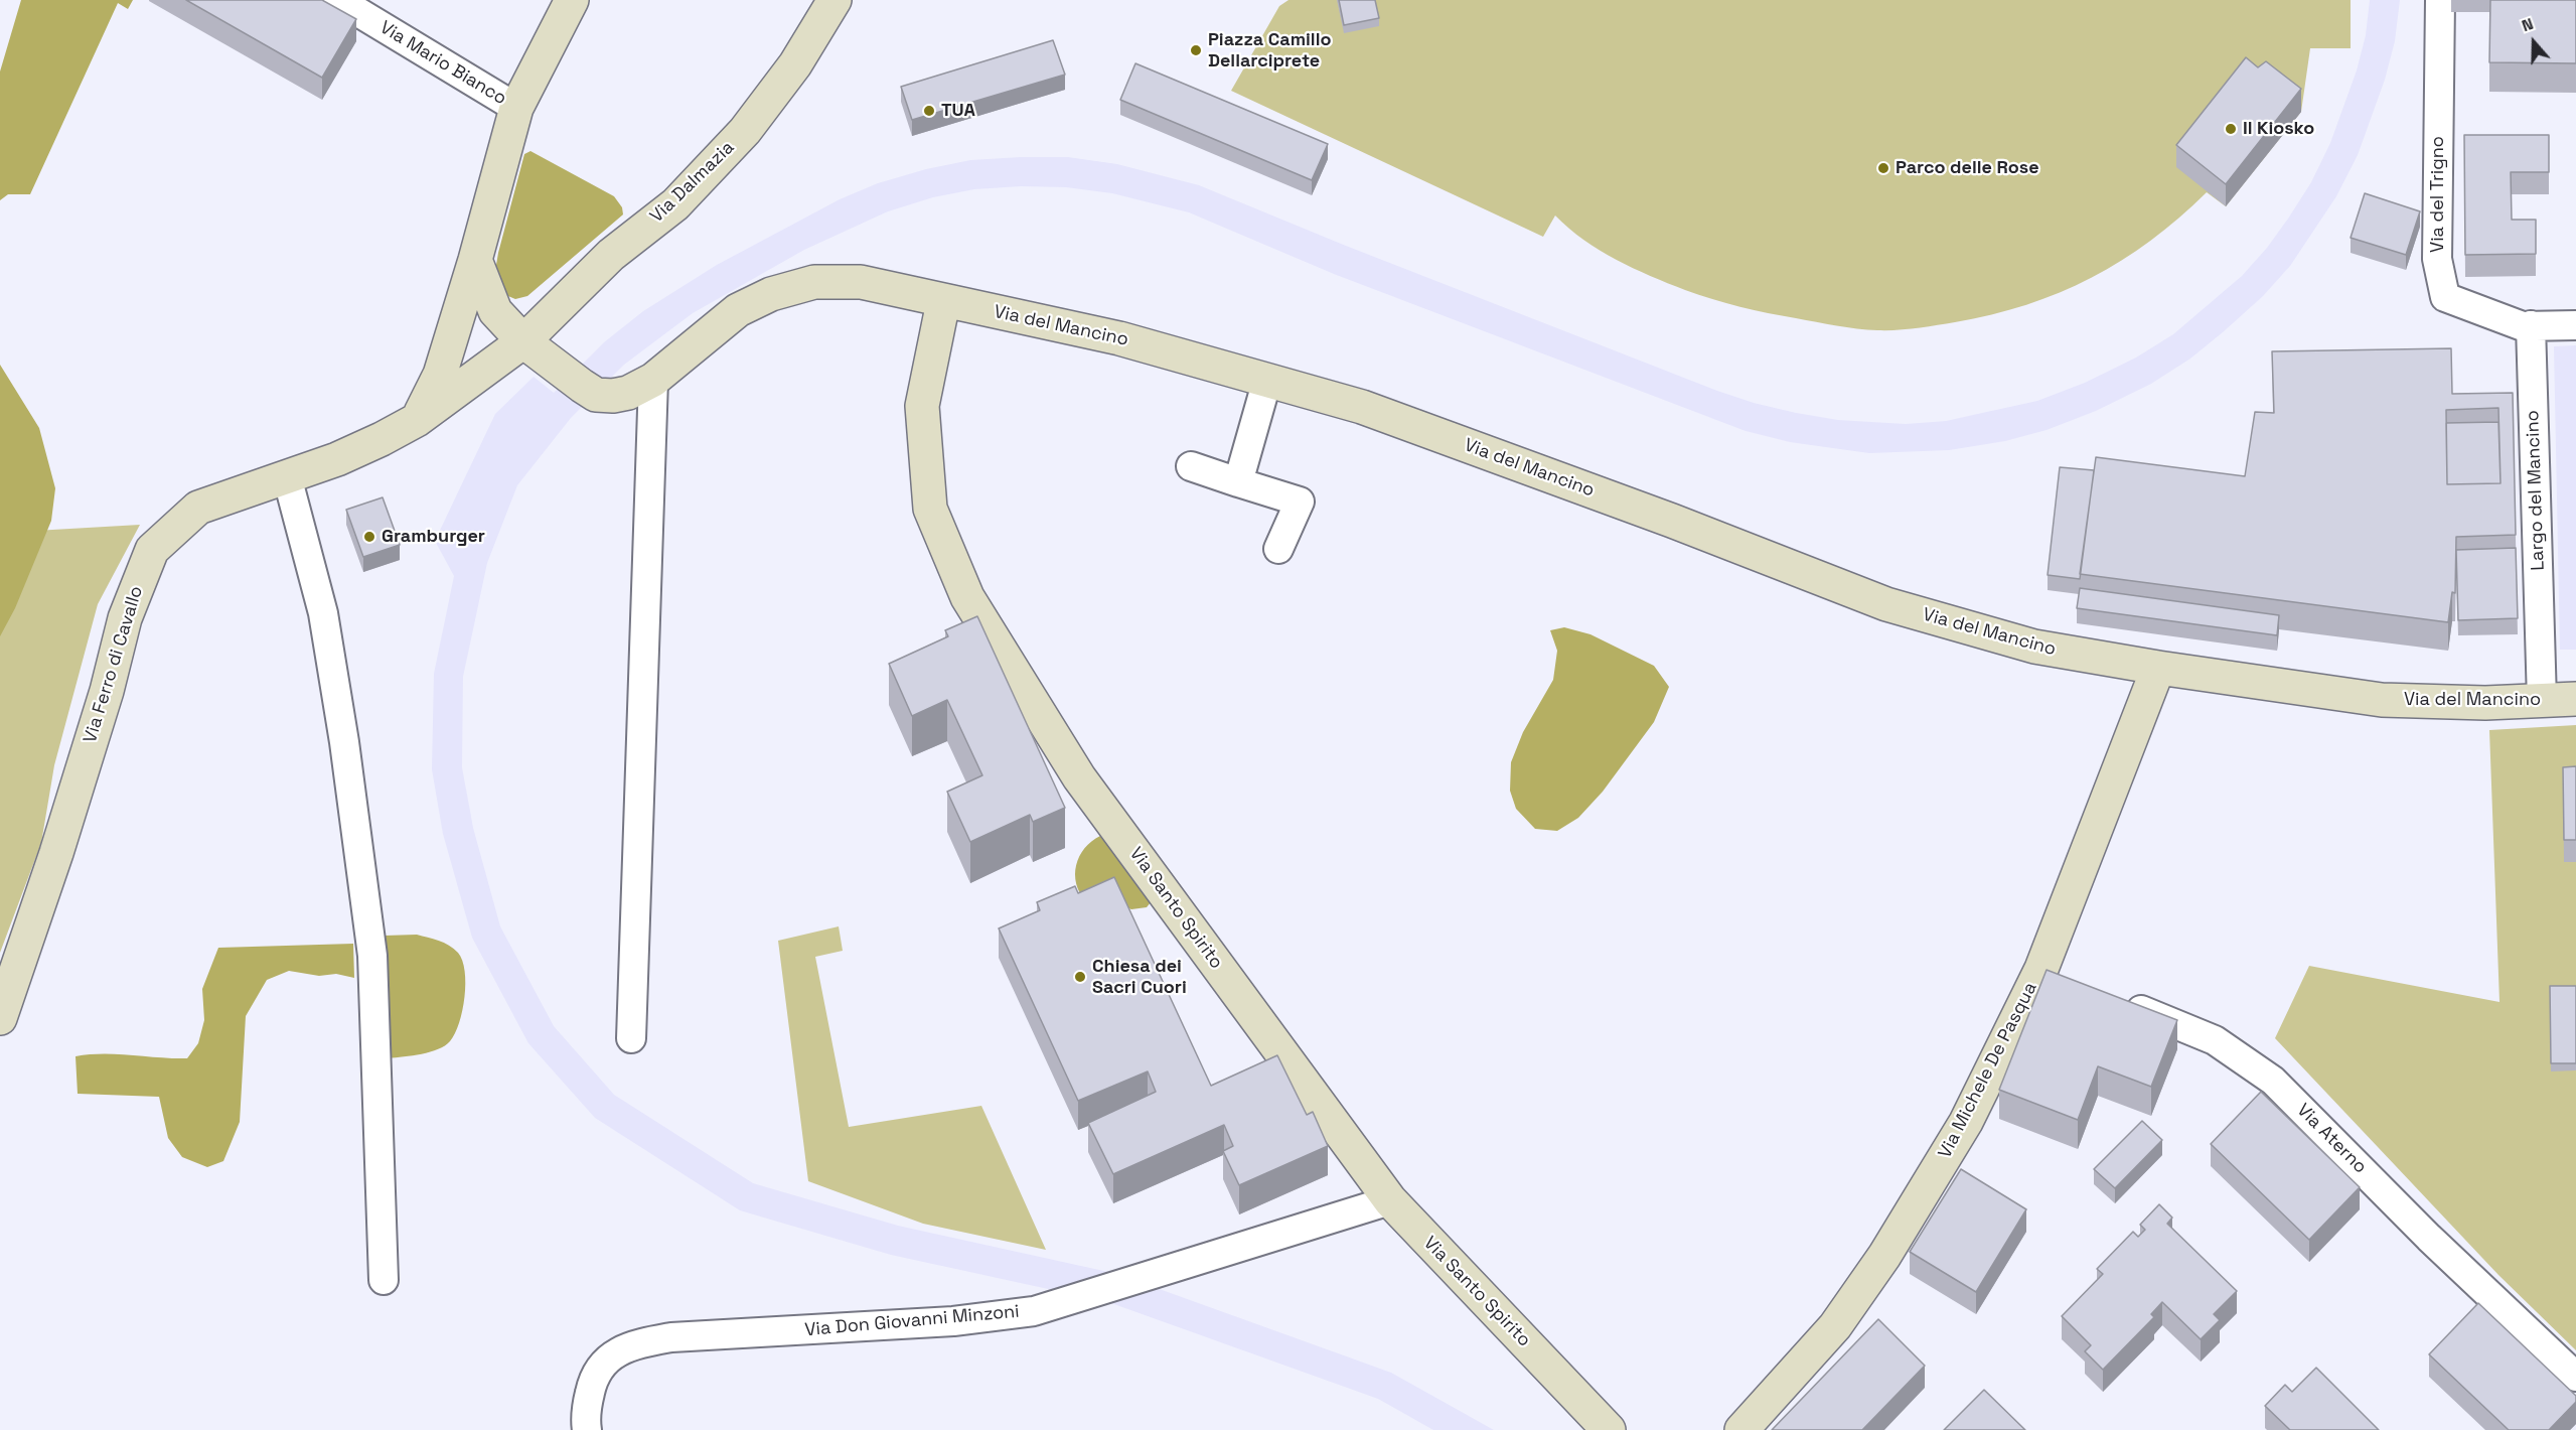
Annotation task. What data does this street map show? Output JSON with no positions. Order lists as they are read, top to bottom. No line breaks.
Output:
{"streets":{"street":["Via Mario Bianco","Via Dalmazia","Via del Trigno","Via del Mancino","Largo del Mancino","Via Ferro di Cavallo","Via Santo Spirito","Via Michele De Pasqua","Via Aterno","Via Don Giovanni Minzoni"]},"crossings":[["Via Dalmazia","Via del Mancino"],["Via Dalmazia","Via Ferro di Cavallo"],["Via del Trigno","Largo del Mancino"],["Via del Mancino","Largo del Mancino"],["Via del Mancino","Via Ferro di Cavallo"],["Via del Mancino","Via Santo Spirito"],["Via del Mancino","Via Michele De Pasqua"],["Via Santo Spirito","Via Don Giovanni Minzoni"]],"places":["Piazza Camillo Dellarciprete","TUA","Il Kiosko","Parco delle Rose","Gramburger","Chiesa dei Sacri Cuori"],"north":"top"}
